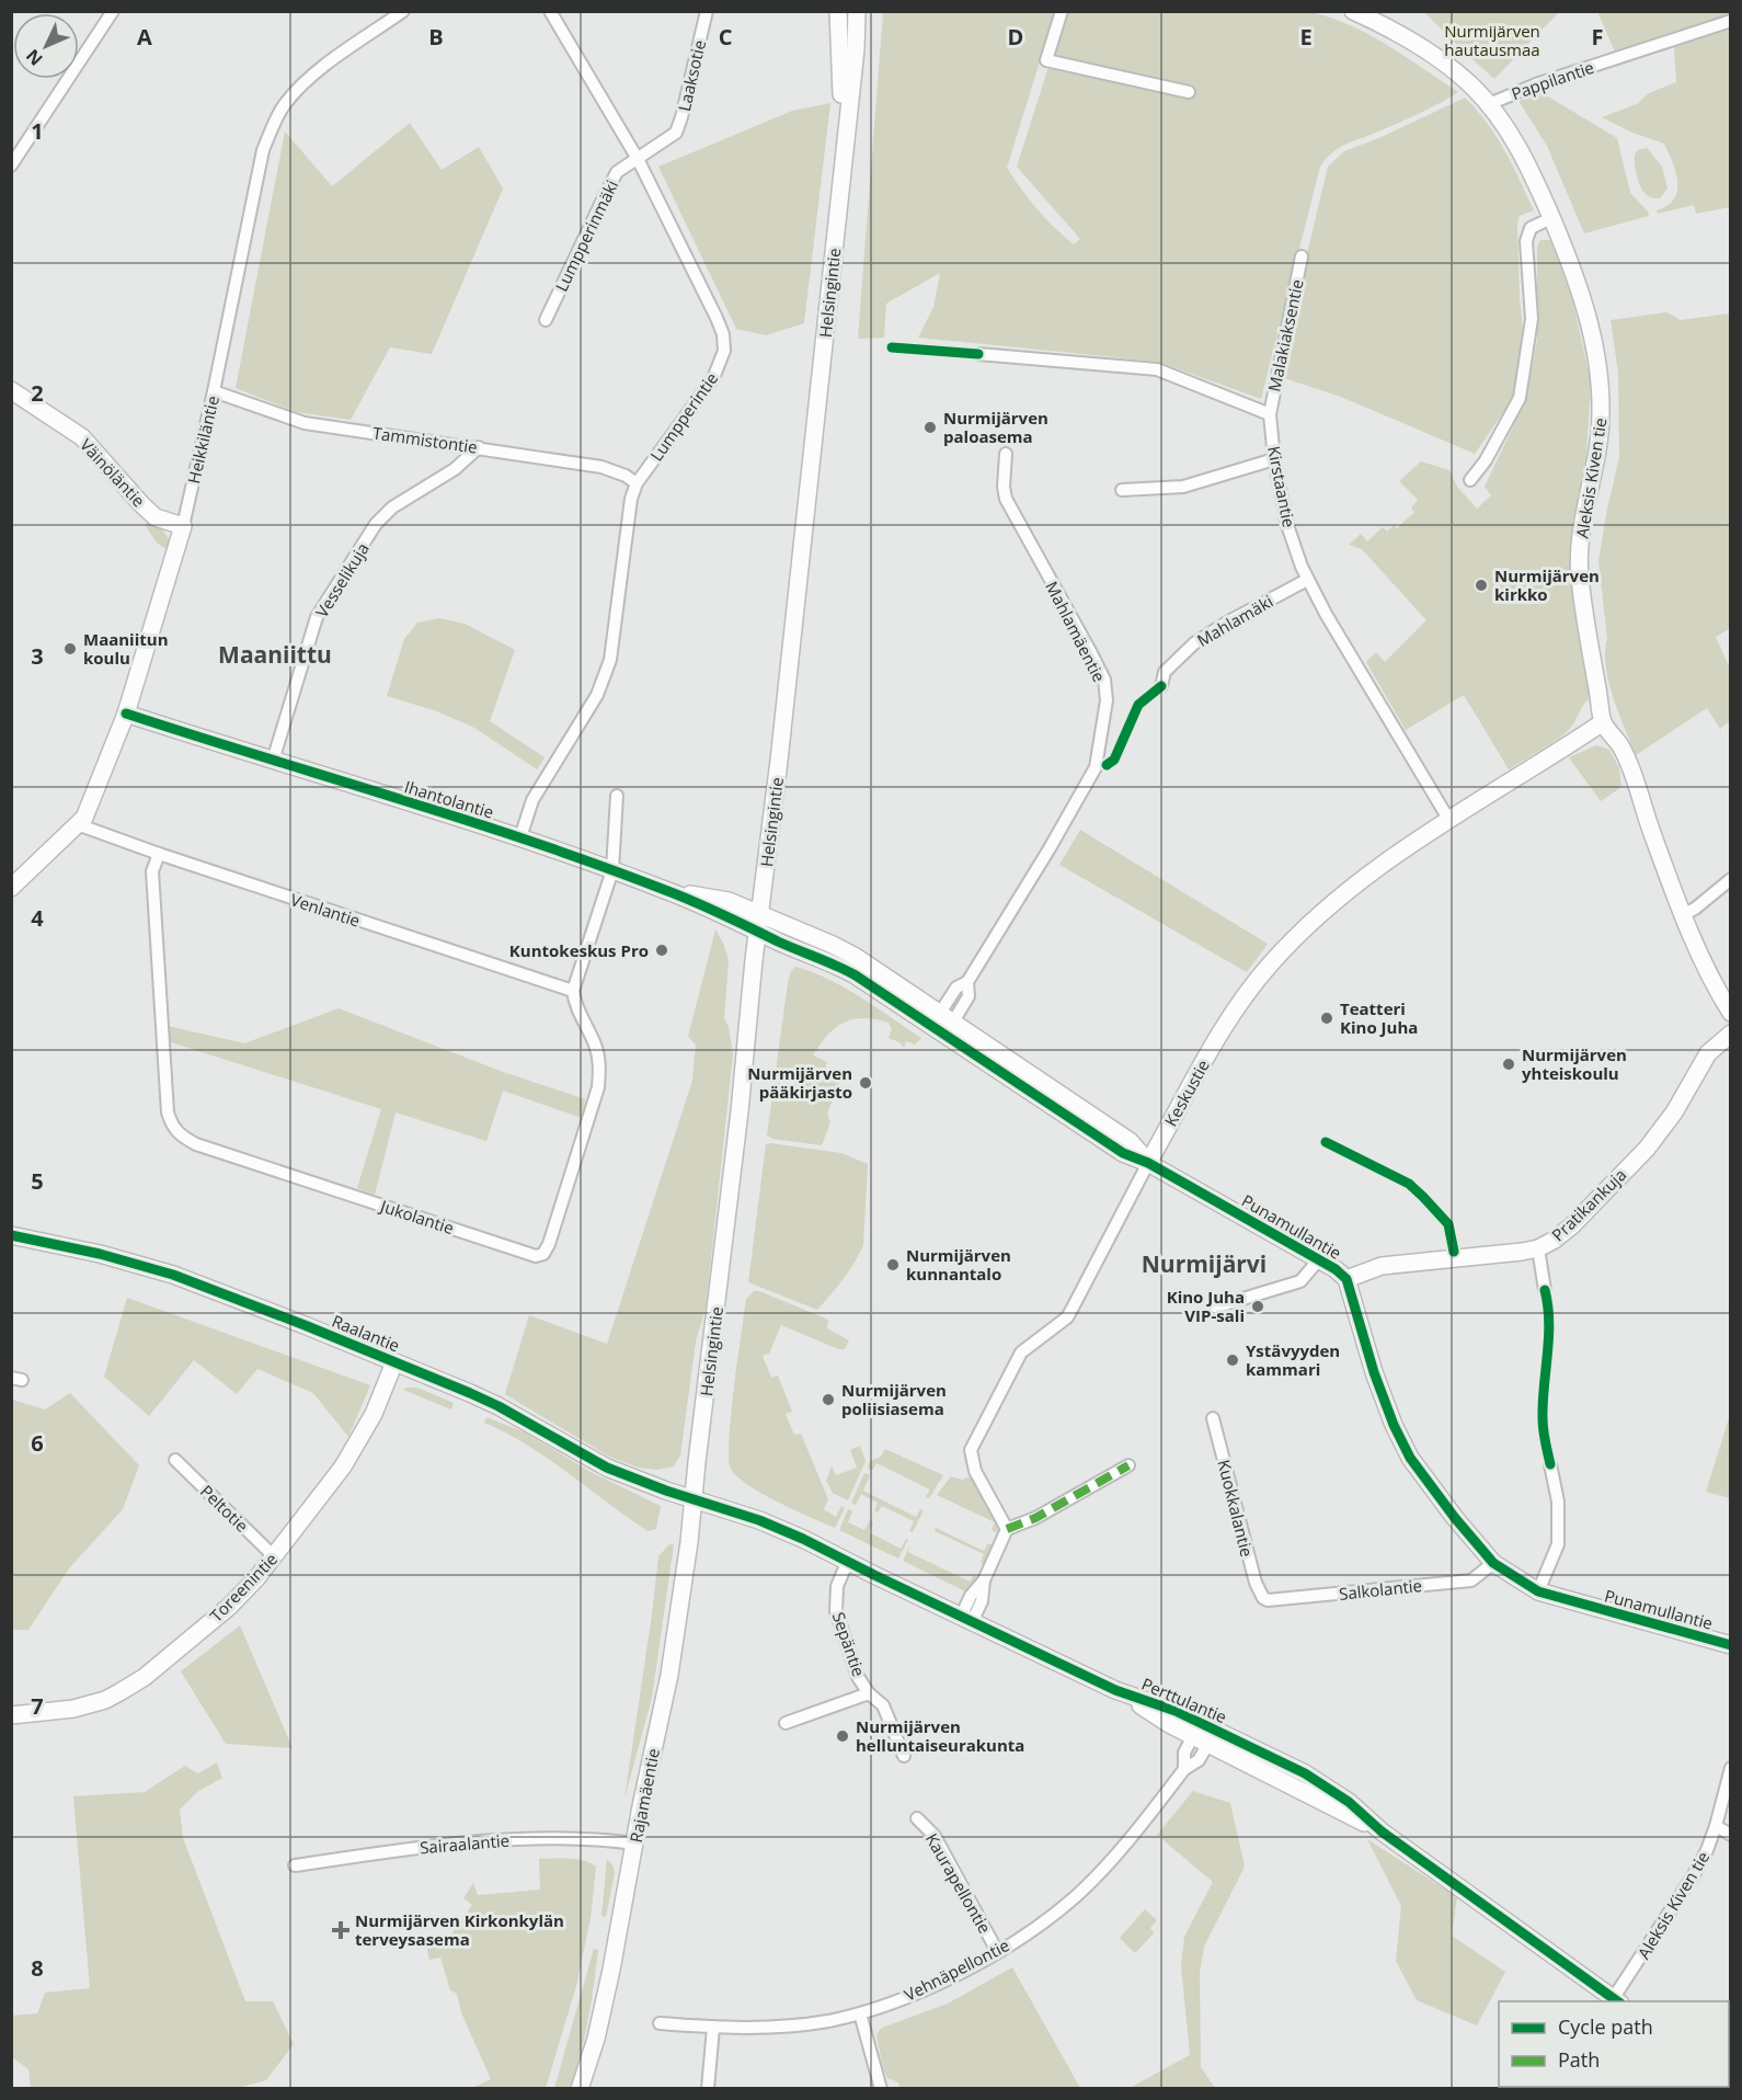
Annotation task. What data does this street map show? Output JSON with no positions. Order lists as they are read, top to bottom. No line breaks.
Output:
{"streets":{"street":["Laaksotie","Pappilantie","Lumpperinmäki","Helsingintie","Malakiaksentie","Lumpperintie","Heikkiläntie","Tammistontie","Väinöläntie","Aleksis Kiven tie","Kirstaantie","Vesselikuja","Mahlamäki","Mahlamäentie","Ihantolantie","Venlantie","Keskustie","Pratikankuja","Jukolantie","Punamullantie","Raalantie","Peltotie","Kuokkalantie","Toreenintie","Salkolantie","Sepäntie","Perttulantie","Rajamäentie","Sairaalantie","Kaurapellontie","Vehnäpellontie"]},"crossings":[["Laaksotie","Lumpperinmäki"],["Laaksotie","Lumpperintie"],["Pappilantie","Aleksis Kiven tie"],["Lumpperinmäki","Lumpperintie"],["Helsingintie","Ihantolantie"],["Helsingintie","Punamullantie"],["Helsingintie","Raalantie"],["Helsingintie","Perttulantie"],["Helsingintie","Rajamäentie"],["Malakiaksentie","Kirstaantie"],["Lumpperintie","Tammistontie"],["Lumpperintie","Ihantolantie"],["Heikkiläntie","Tammistontie"],["Heikkiläntie","Väinöläntie"],["Heikkiläntie","Ihantolantie"],["Heikkiläntie","Venlantie"],["Tammistontie","Vesselikuja"],["Aleksis Kiven tie","Keskustie"],["Aleksis Kiven tie","Perttulantie"],["Kirstaantie","Mahlamäki"],["Kirstaantie","Keskustie"],["Vesselikuja","Ihantolantie"],["Mahlamäentie","Punamullantie"],["Ihantolantie","Punamullantie"],["Venlantie","Jukolantie"],["Keskustie","Punamullantie"],["Pratikankuja","Punamullantie"],["Punamullantie","Salkolantie"],["Raalantie","Toreenintie"],["Raalantie","Perttulantie"],["Raalantie","Rajamäentie"],["Peltotie","Toreenintie"],["Kuokkalantie","Salkolantie"],["Sepäntie","Perttulantie"],["Perttulantie","Rajamäentie"],["Perttulantie","Vehnäpellontie"],["Rajamäentie","Sairaalantie"],["Kaurapellontie","Vehnäpellontie"]],"districts":["Maaniittu","Nurmijärvi"],"parks":["Nurmijärven hautausmaa"],"places":{"other":["Nurmijärven paloasema","Nurmijärven kirkko","Maaniitun koulu","Kuntokeskus Pro","Teatteri Kino Juha","Nurmijärven yhteiskoulu","Nurmijärven pääkirjasto","Nurmijärven kunnantalo","Kino Juha VIP-sali","Ystävyyden kammari","Nurmijärven poliisiasema","Nurmijärven helluntaiseurakunta"],"health":["Nurmijärven Kirkonkylän terveysasema"]},"legend":["Cycle path","Path"],"north":"bottom left","grid":{"columns":["A","B","C","D","E","F"],"rows":["1","2","3","4","5","6","7","8"]}}
